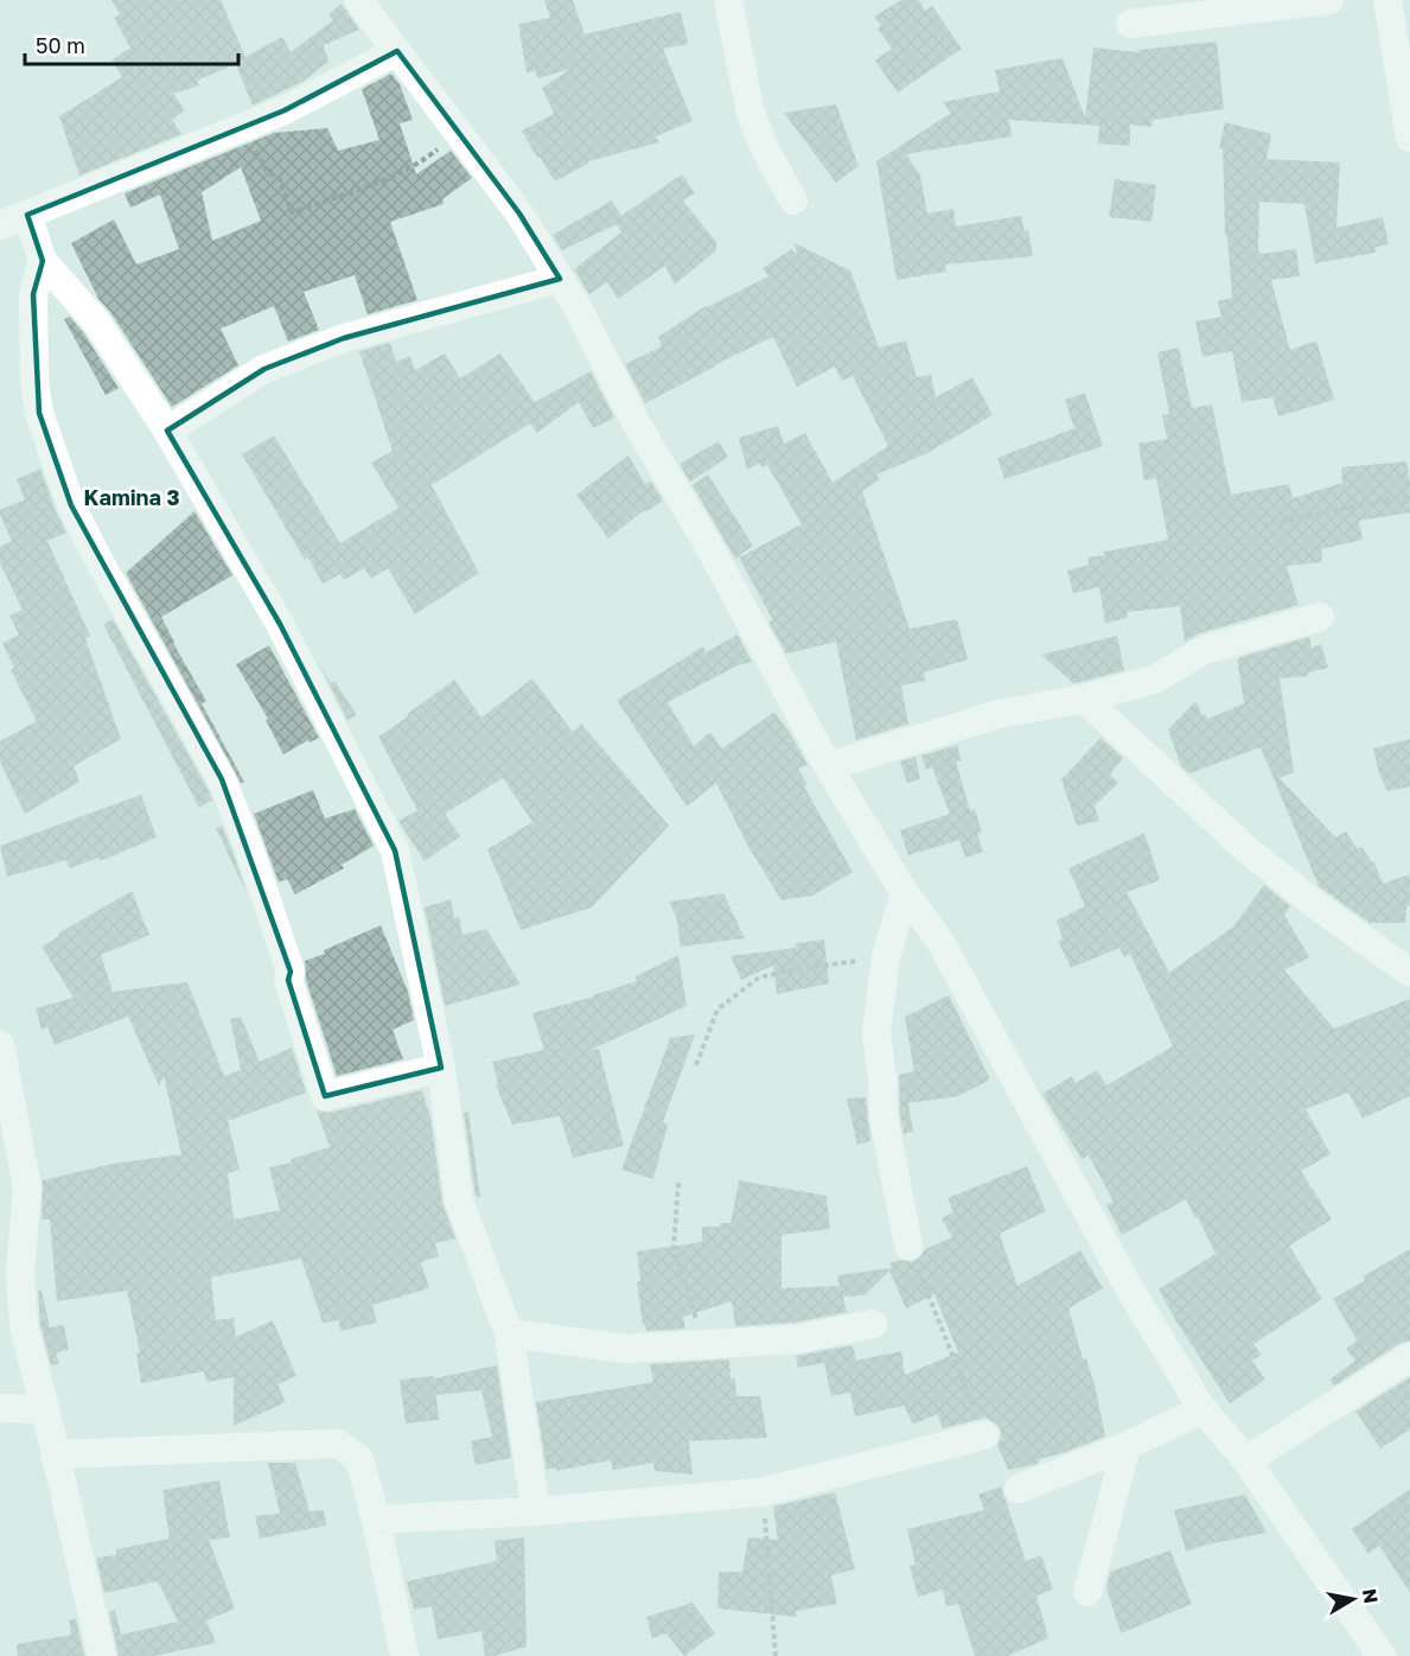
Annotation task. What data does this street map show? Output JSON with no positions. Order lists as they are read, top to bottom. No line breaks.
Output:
{"districts":["Kamina 3"],"scale_bar":"50 m","north":"right"}
